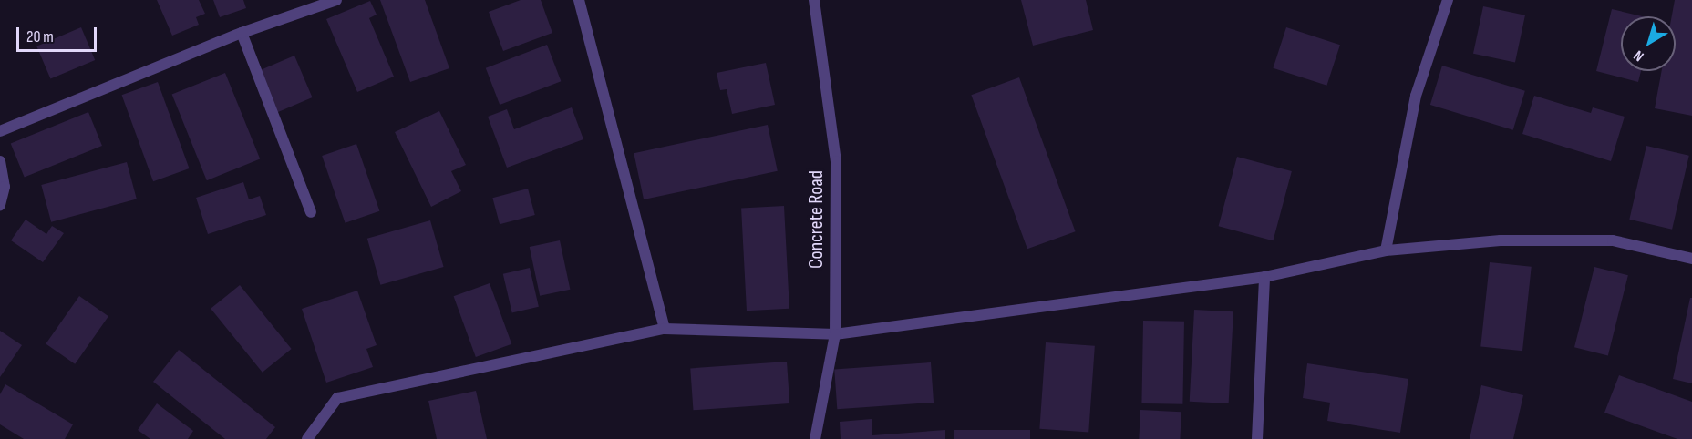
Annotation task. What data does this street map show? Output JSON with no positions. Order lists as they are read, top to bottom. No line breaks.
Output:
{"streets":{"street":["Concrete Road"]},"scale_bar":"20 m","north":"bottom left"}
